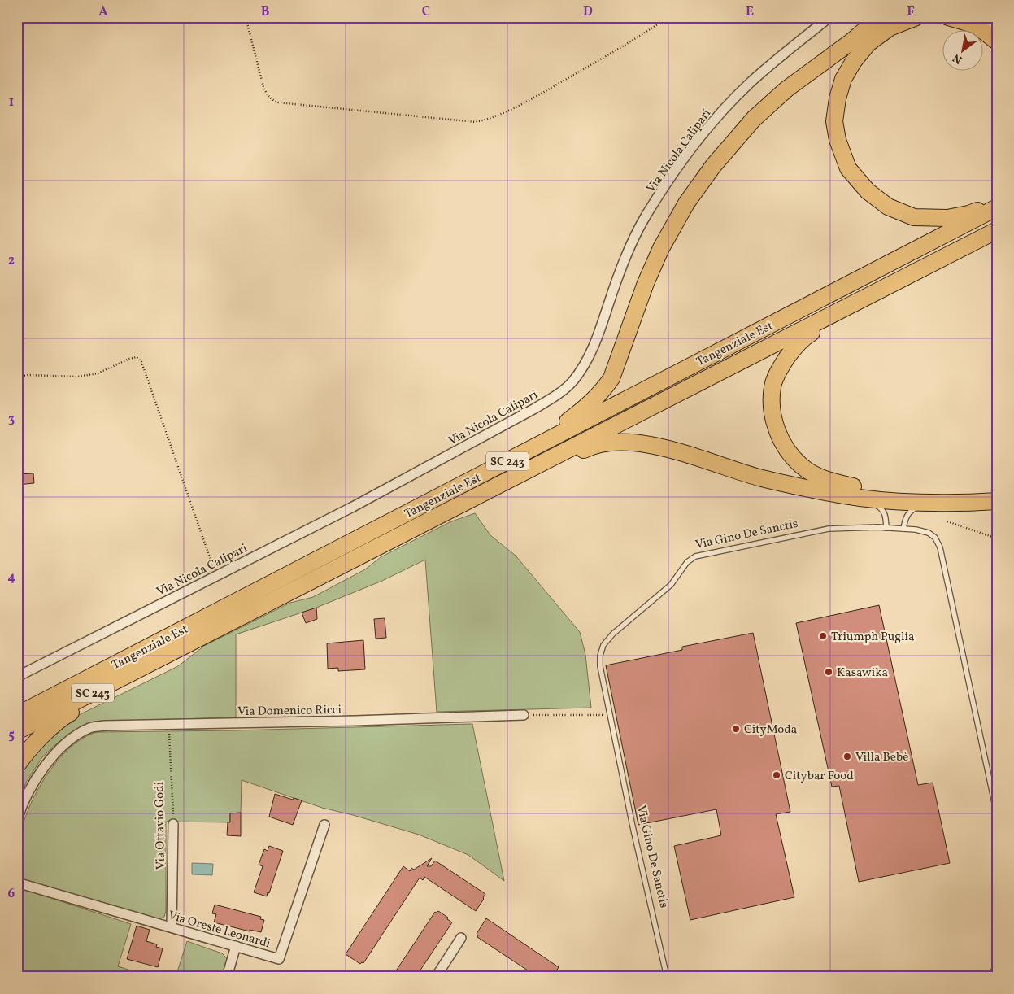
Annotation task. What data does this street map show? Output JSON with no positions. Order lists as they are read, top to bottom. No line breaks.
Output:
{"streets":{"highway":["Tangenziale Est","SC 243"],"street":["Via Nicola Calipari","Via Domenico Ricci","Via Ottavio Godi","Via Oreste Leonardi"],"lane":["Via Gino De Sanctis"]},"crossings":[["Via Domenico Ricci","Via Ottavio Godi"],["Via Ottavio Godi","Via Oreste Leonardi"]],"places":["Triumph Puglia","Kasawika","CityModa","Villa Bebè","Citybar Food"],"north":"bottom left","grid":{"columns":["A","B","C","D","E","F"],"rows":["1","2","3","4","5","6"]}}
